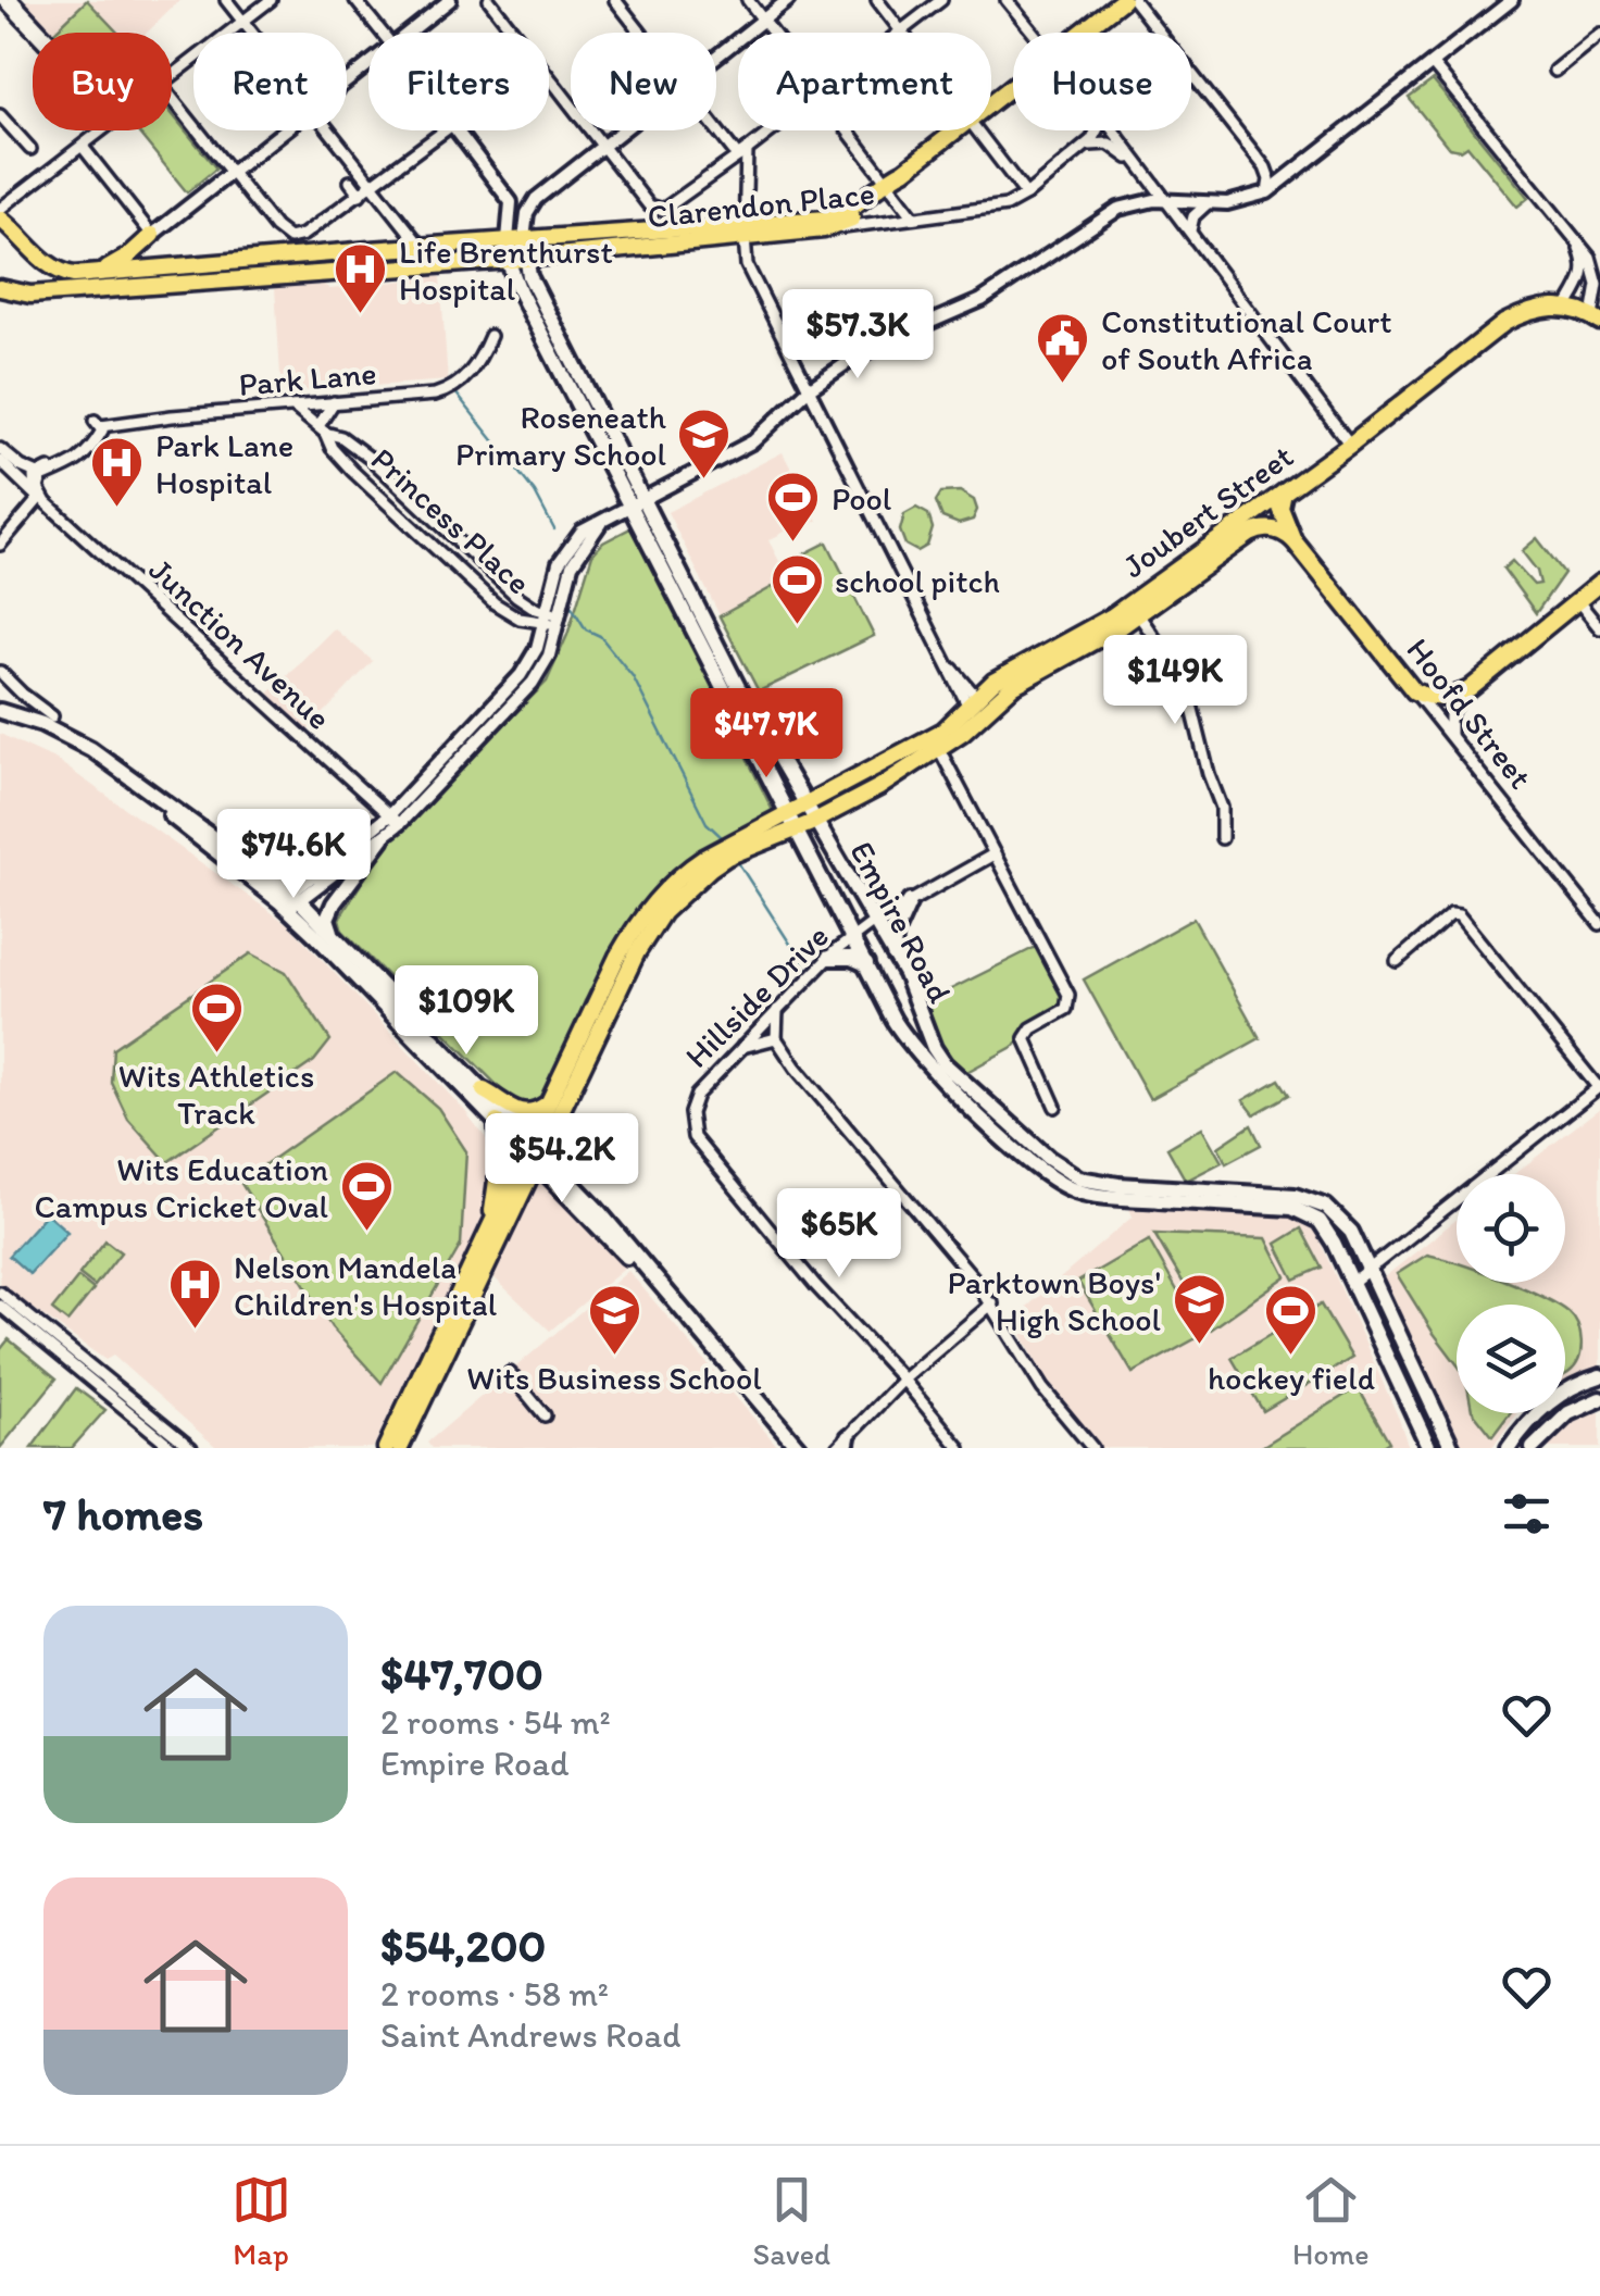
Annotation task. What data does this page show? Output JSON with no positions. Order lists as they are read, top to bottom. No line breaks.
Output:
{"streets":{"main road":["Clarendon Place","Joubert Street","Hoofd Street","Empire Road"],"street":["Park Lane","Princess Place","Junction Avenue","Hillside Drive"]},"crossings":[["Clarendon Place","Empire Road"],["Park Lane","Princess Place"],["Joubert Street","Hoofd Street"],["Joubert Street","Empire Road"],["Empire Road","Hillside Drive"]],"places":{"hospital":["Life Brenthurst Hospital","Park Lane Hospital","Nelson Mandela Children's Hospital"],"public building":["Constitutional Court of South Africa"],"school or university":["Roseneath Primary School","Parktown Boys' High School","Wits Business School"],"sports":["Pool","school pitch","Wits Athletics Track","Wits Education Campus Cricket Oval","hockey field"]},"page":{"chip":["Buy","Rent","Filters","New","Apartment","House"],"price":["$57.3K","$149K","$47.7K","$74.6K","$109K","$54.2K","$65K"],"heading":"7 homes","list":[{"name":"$47,700","note":"2 rooms · 54 m² · Empire Road"},{"name":"$54,200","note":"2 rooms · 58 m² · Saint Andrews Road"}],"tabs":["Map","Saved","Home"]}}
